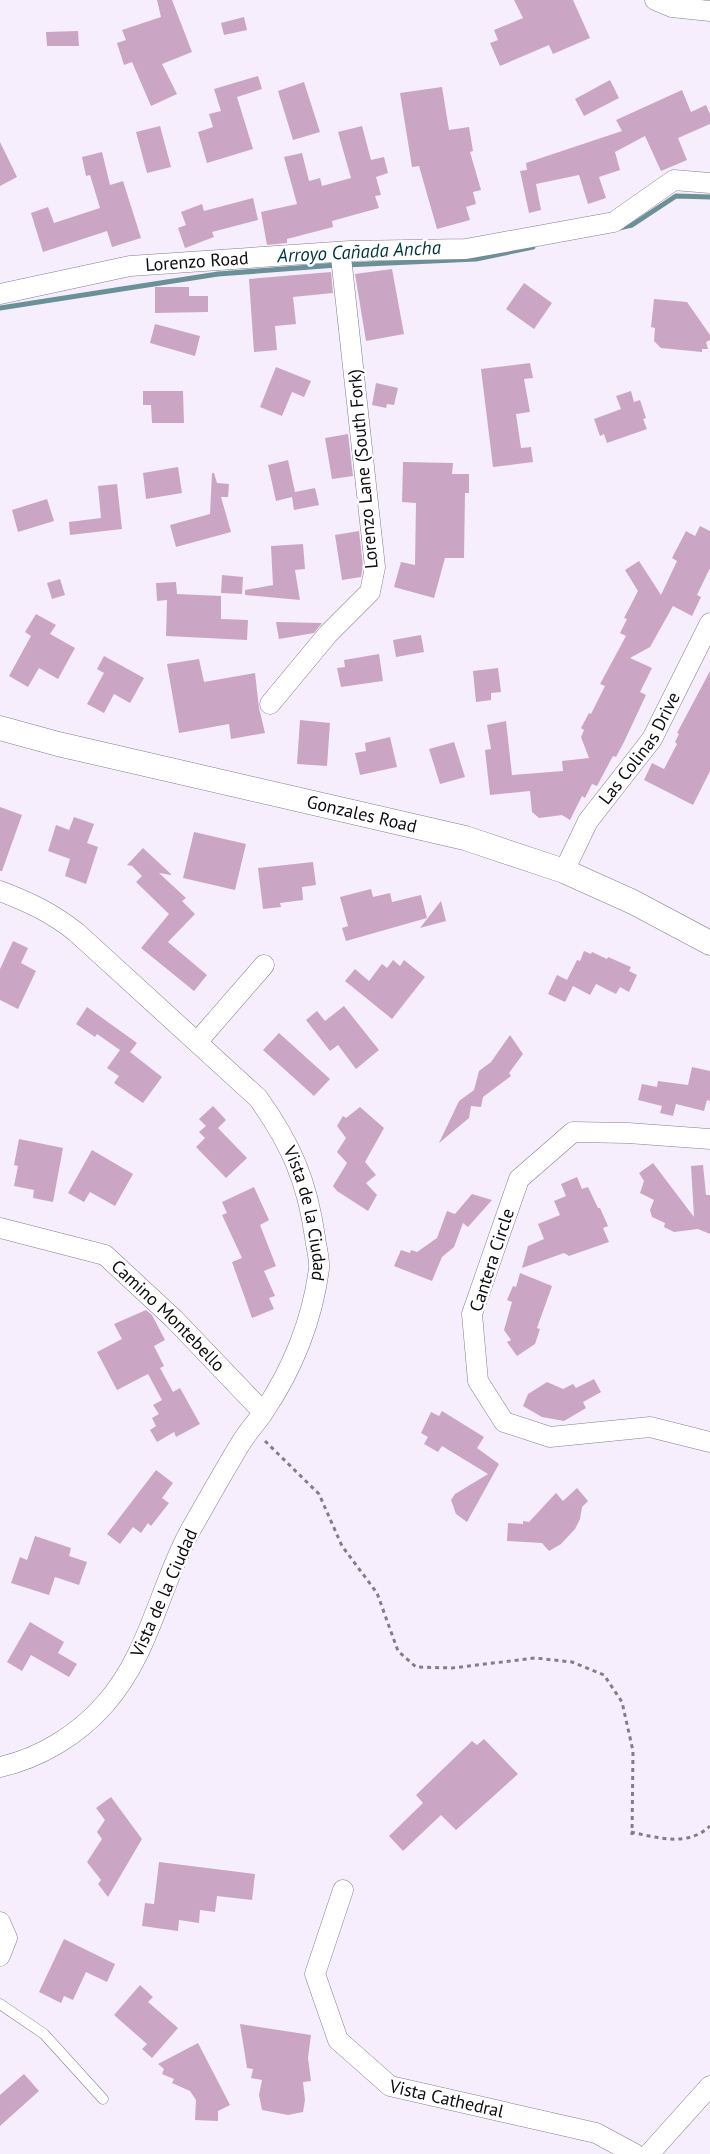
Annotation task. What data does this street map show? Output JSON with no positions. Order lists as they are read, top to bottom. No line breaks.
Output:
{"streets":{"street":["Lorenzo Road","Lorenzo Lane (South Fork)","Las Colinas Drive","Gonzales Road","Vista de la Ciudad","Cantera Circle","Camino Montebello","Vista Cathedral"]},"crossings":[["Las Colinas Drive","Gonzales Road"],["Vista de la Ciudad","Camino Montebello"]],"water":["Arroyo Cañada Ancha"]}
